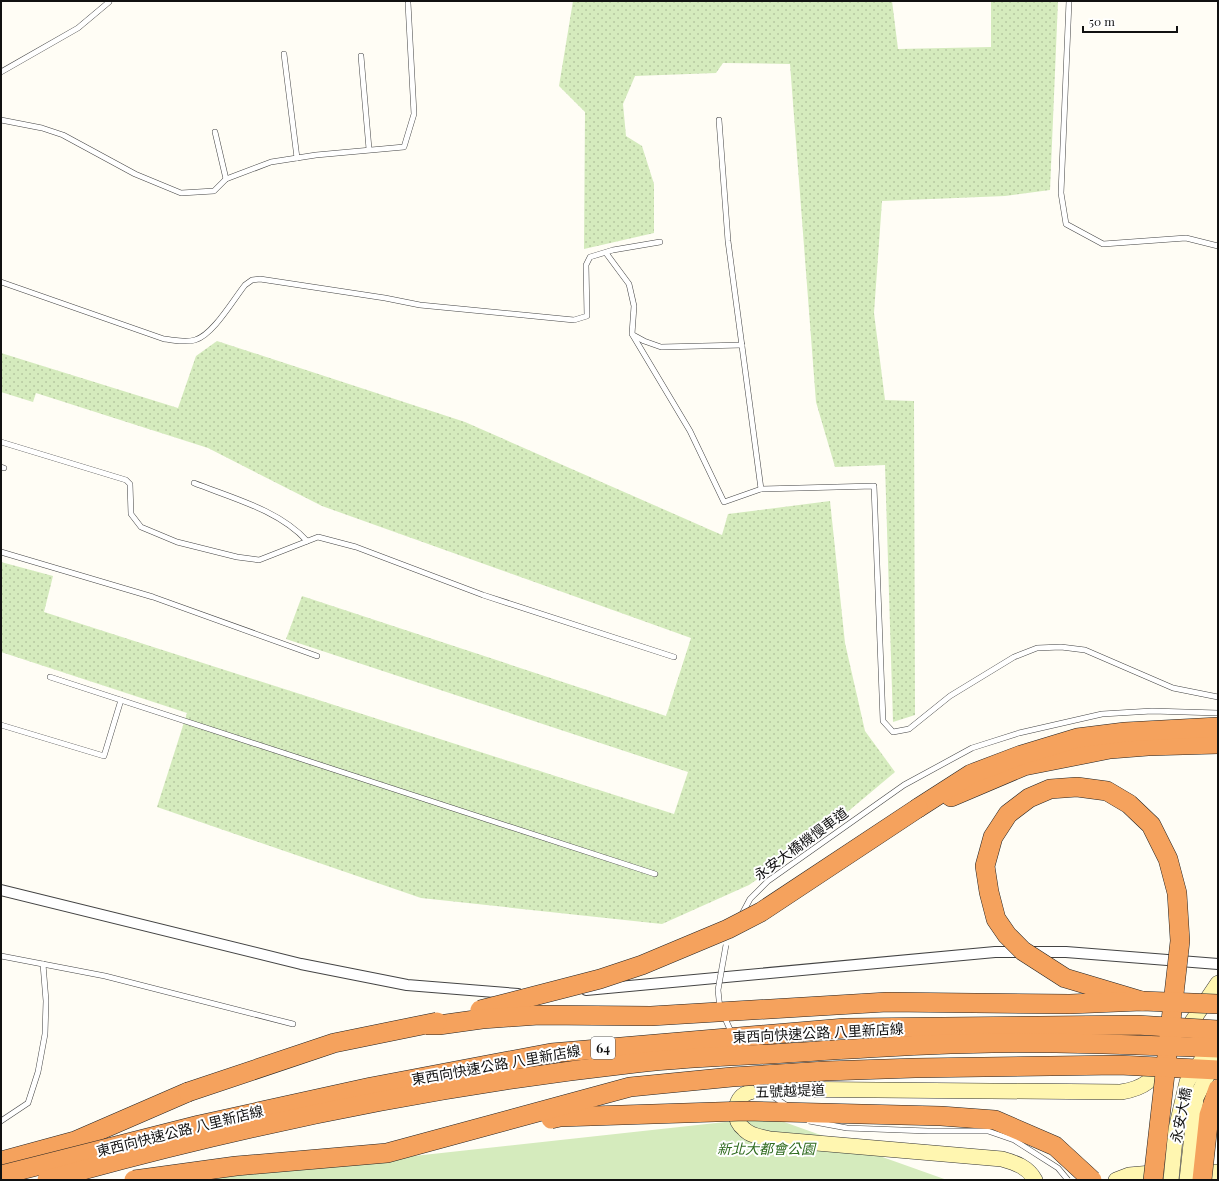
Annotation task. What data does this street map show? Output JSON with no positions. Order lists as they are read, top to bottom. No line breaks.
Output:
{"streets":{"highway":["東西向快速公路 八里新店線","64"],"street":["五號越堤道","永安大橋"],"lane":["永安大橋機慢車道"]},"parks":["新北大都會公園"],"scale_bar":"50 m"}
